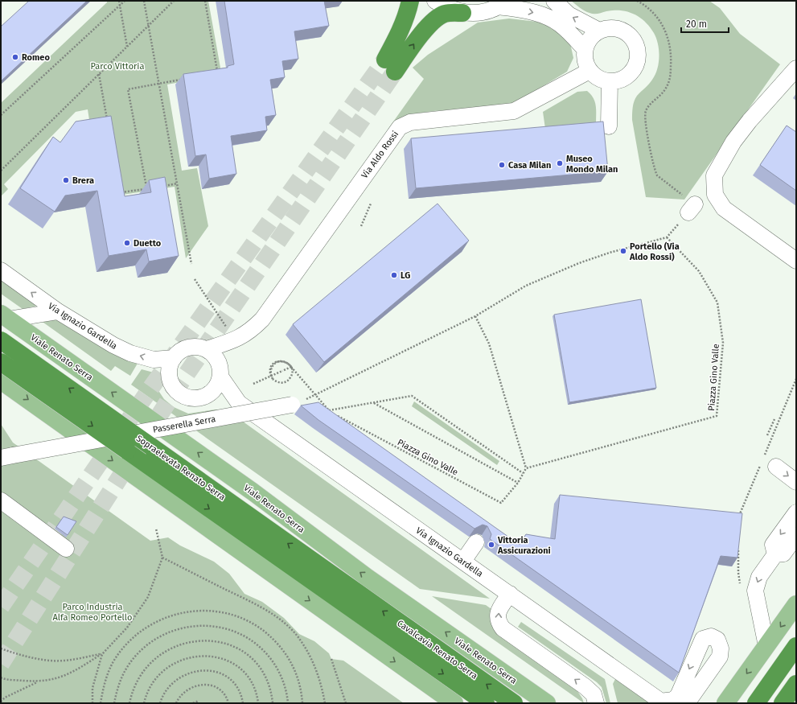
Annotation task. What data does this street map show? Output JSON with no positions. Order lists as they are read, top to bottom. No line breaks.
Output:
{"streets":{"highway":["Sopraelevata Renato Serra","Cavalcavia Renato Serra"],"main road":["Viale Renato Serra"],"street":["Via Aldo Rossi","Via Ignazio Gardella","Passerella Serra"],"path":["Piazza Gino Valle"]},"crossings":[["Via Aldo Rossi","Via Ignazio Gardella"],["Sopraelevata Renato Serra","Cavalcavia Renato Serra"]],"parks":["Parco Vittoria","Parco Industria Alfa Romeo Portello"],"places":["Romeo","Museo Mondo Milan","Casa Milan","Brera","Duetto","Portello (Via Aldo Rossi)","LG","Vittoria Assicurazioni"],"scale_bar":"20 m"}
